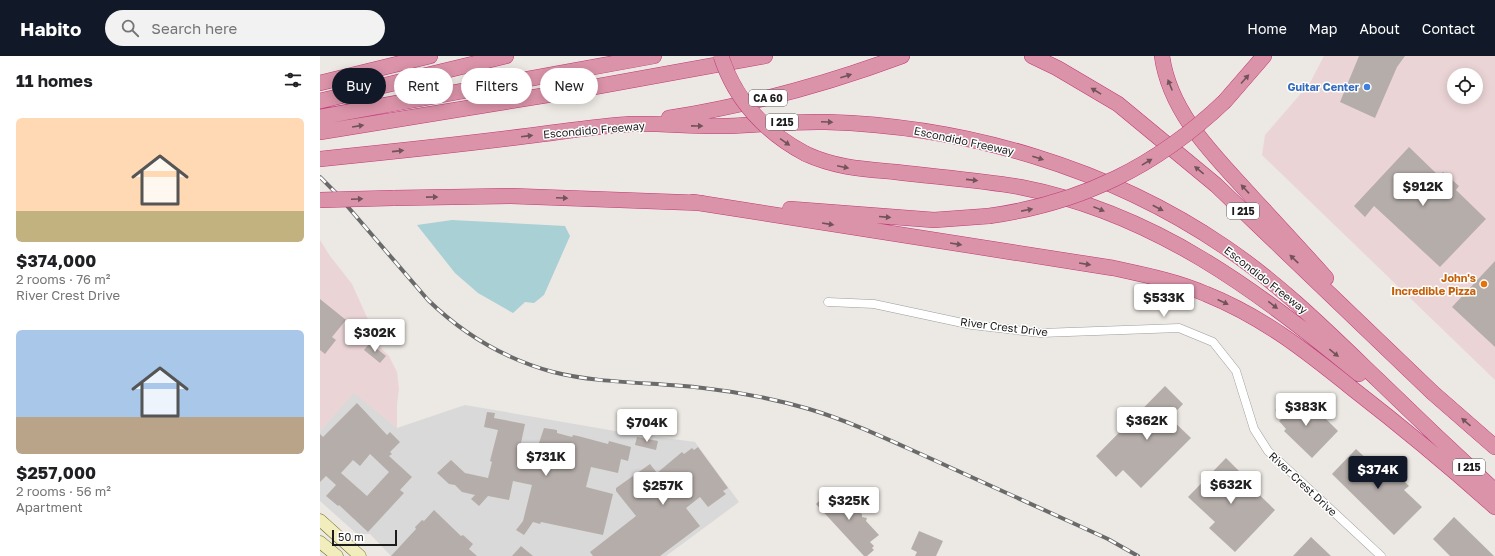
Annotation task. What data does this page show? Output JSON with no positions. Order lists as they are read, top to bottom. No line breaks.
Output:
{"streets":{"highway":["CA 60","I 215","Escondido Freeway"],"street":["River Crest Drive"]},"crossings":[["CA 60","Escondido Freeway"]],"places":["Guitar Center","John's Incredible Pizza"],"scale_bar":"50 m","page":{"header":"Habito","search":"Search here","nav":["Home","Map","About","Contact"],"heading":"11 homes","chip":["Buy","Rent","Filters","New"],"list":[{"name":"$374,000","note":"2 rooms · 76 m² · River Crest Drive"},{"name":"$257,000","note":"2 rooms · 56 m² · Apartment"}],"price":["$912K","$533K","$302K","$383K","$362K","$704K","$731K","$374K","$632K","$257K","$325K"],"scale":"50 m"}}
